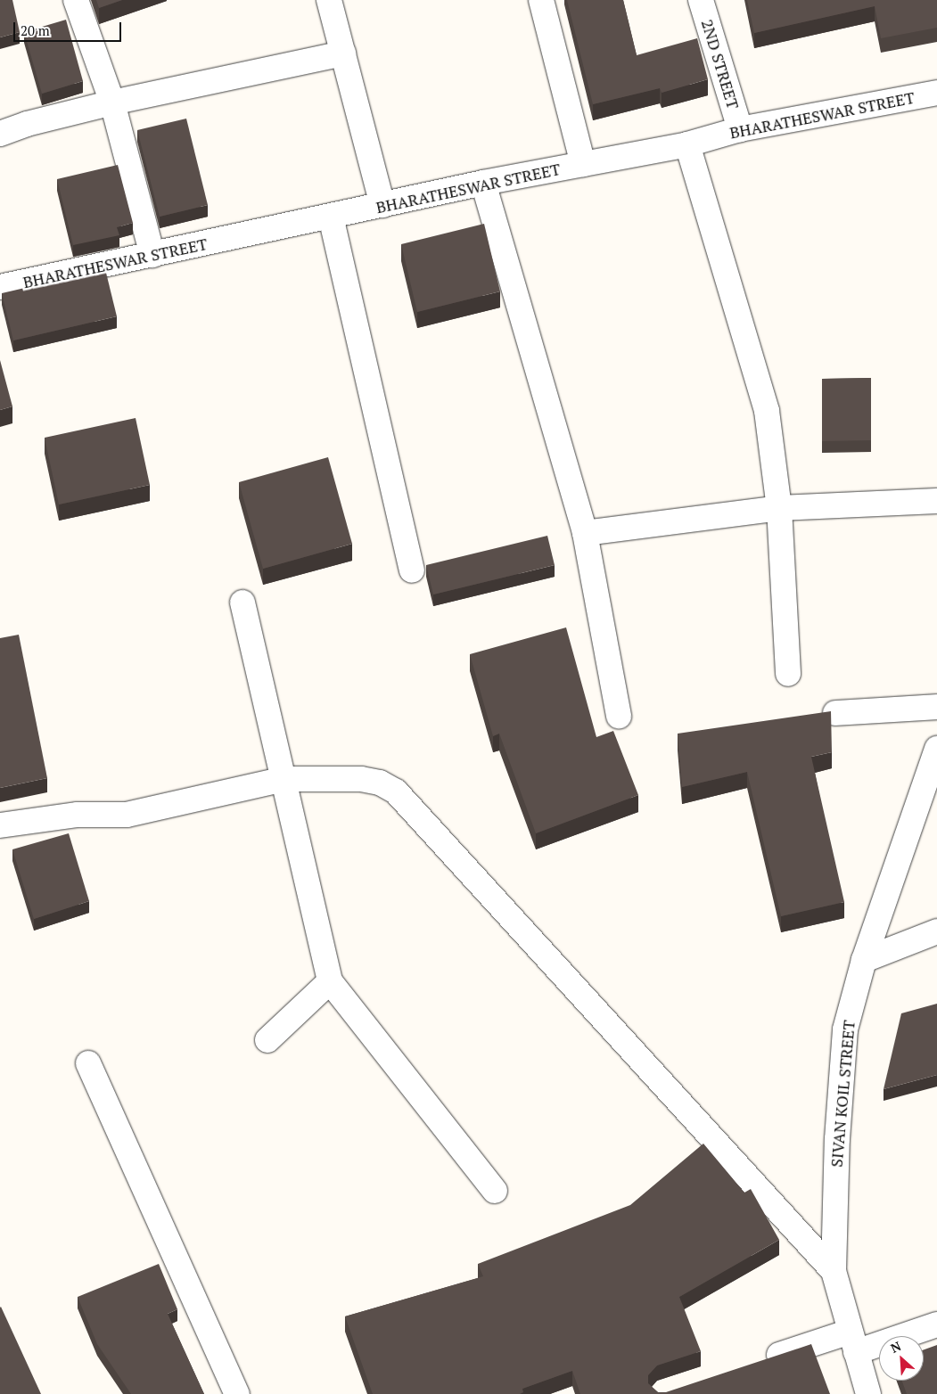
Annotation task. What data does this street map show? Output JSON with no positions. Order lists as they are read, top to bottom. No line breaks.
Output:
{"streets":{"street":["2ND STREET","BHARATHESWAR STREET","SIVAN KOIL STREET"]},"crossings":[["2ND STREET","BHARATHESWAR STREET"]],"scale_bar":"20 m","north":"top left"}
